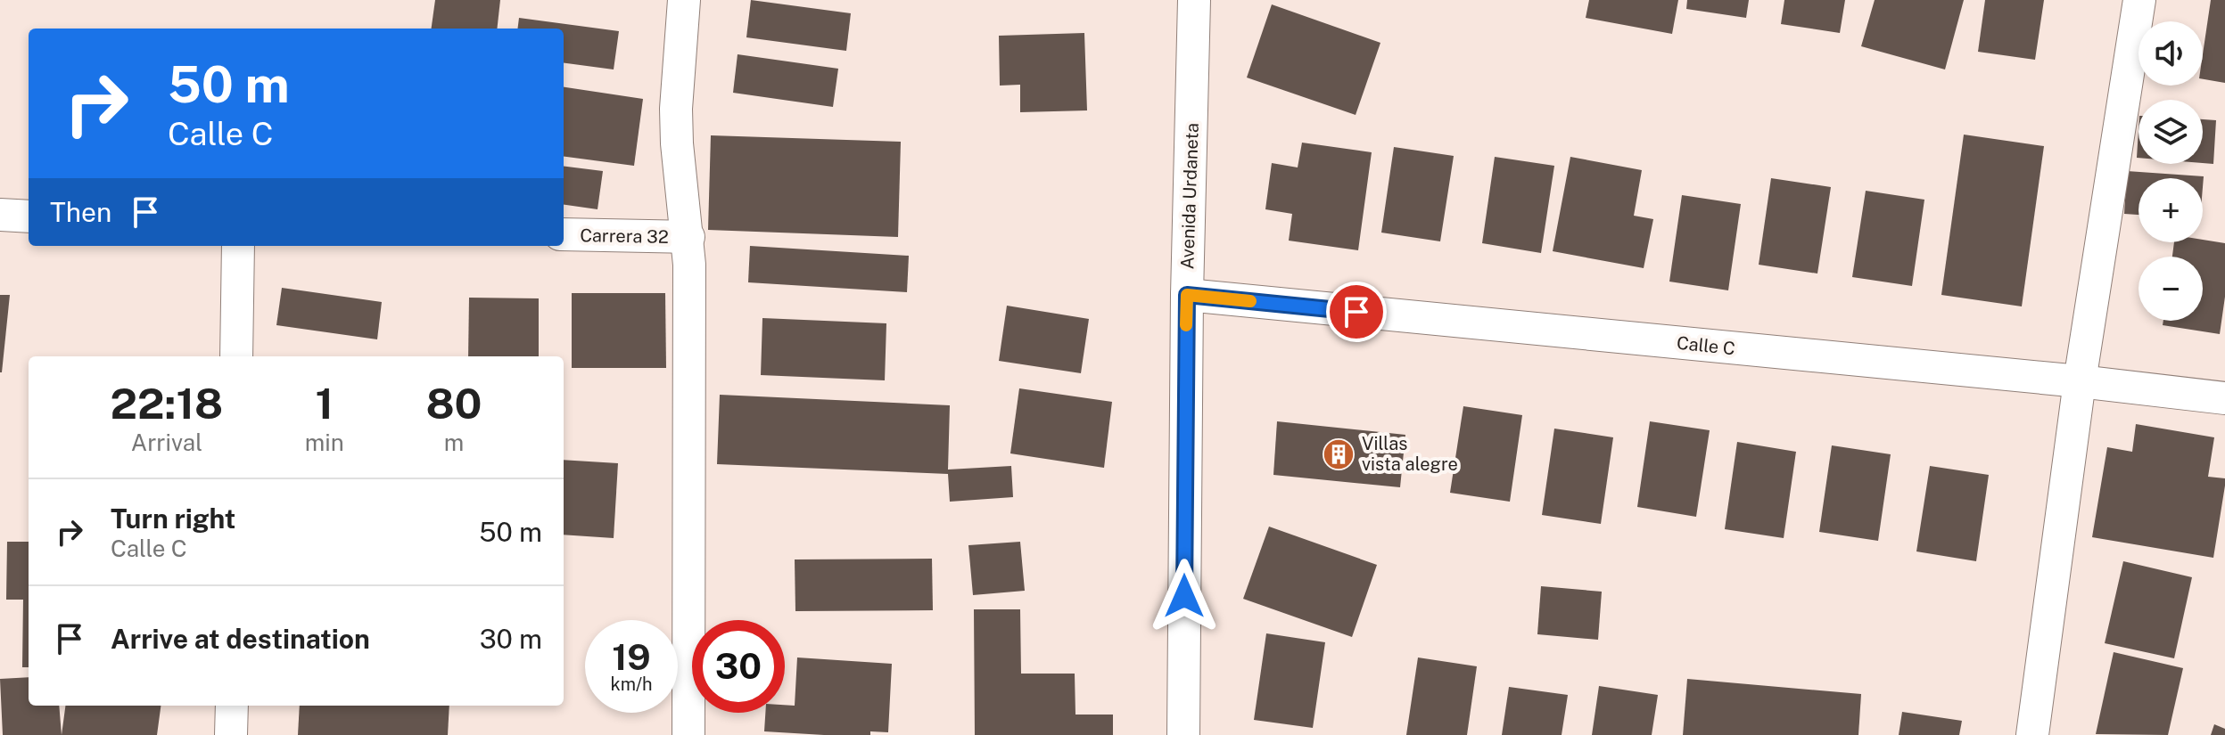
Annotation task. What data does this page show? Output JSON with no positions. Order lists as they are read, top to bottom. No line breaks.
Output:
{"streets":{"street":["Avenida Urdaneta","Carrera 32","Calle C"]},"crossings":[["Avenida Urdaneta","Calle C"]],"places":{"building":["Villas vista alegre"]},"page":{"map_buttons":["+","−"],"turn":["50 m","Calle C"],"then":"Then","eta":["22:18","Arrival","1","min","80","m"],"list":[{"name":"Turn right","note":"Calle C","value":"50 m"},{"name":"Arrive at destination","value":"30 m"}],"speed":"19 km/h","limit":"30"}}
